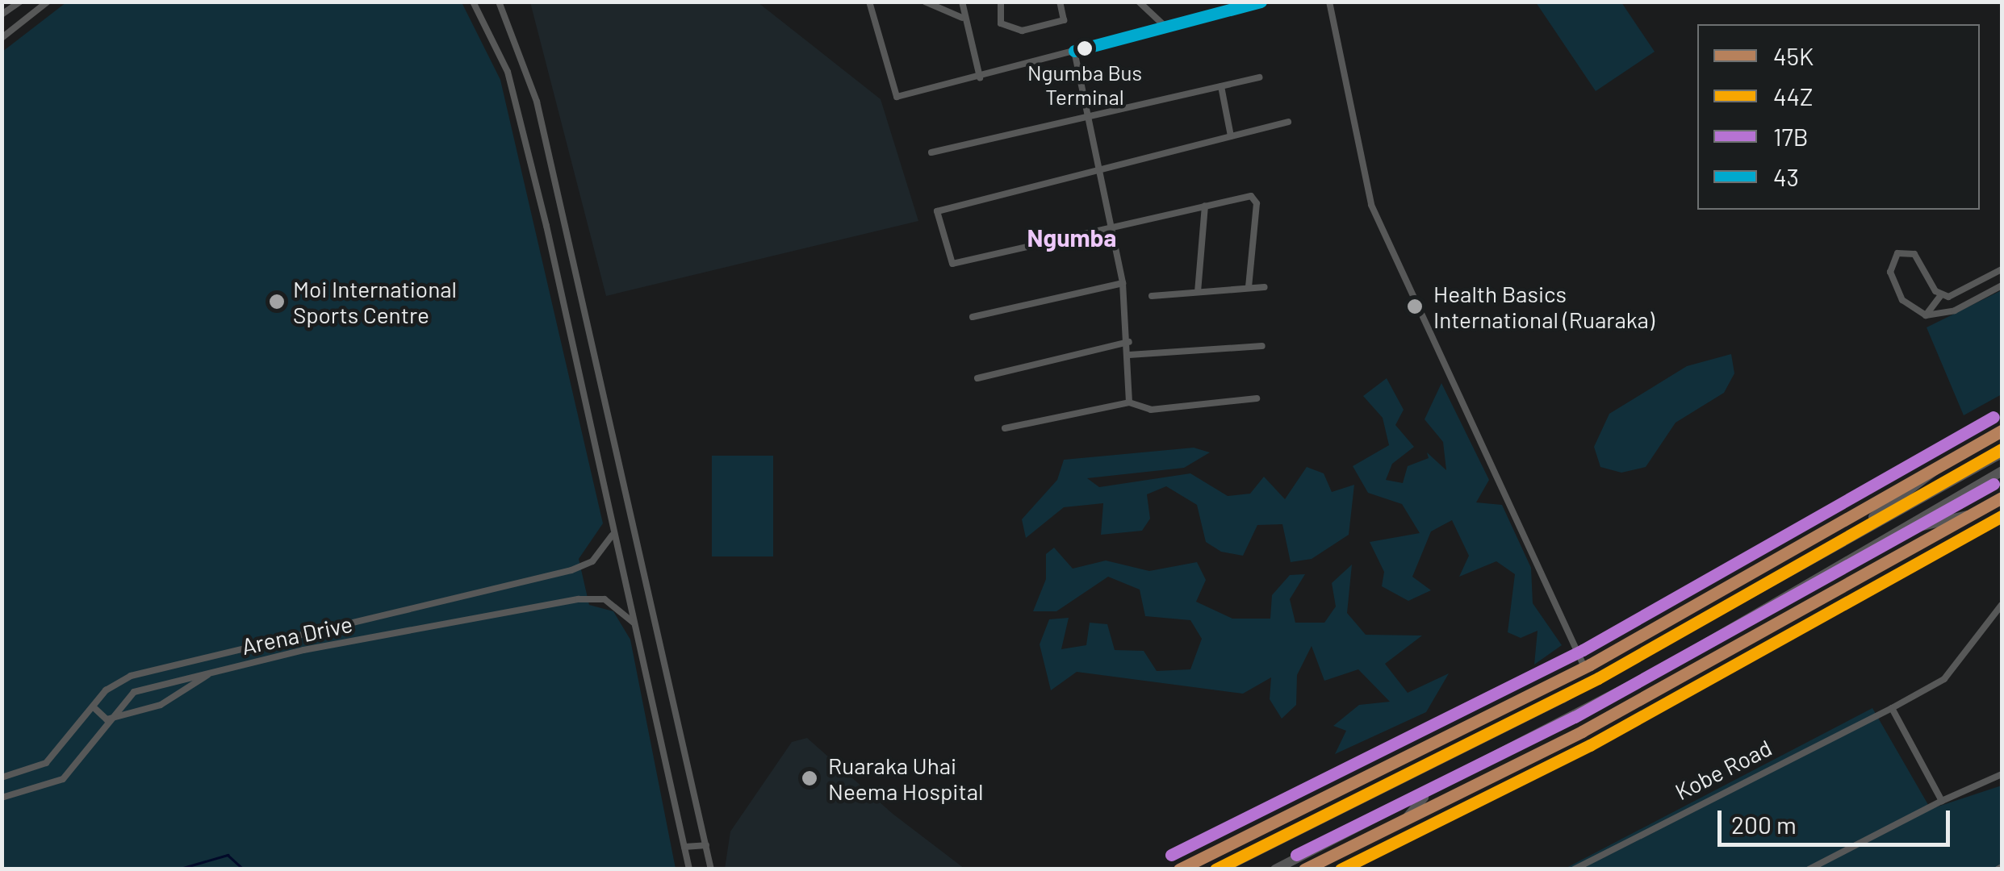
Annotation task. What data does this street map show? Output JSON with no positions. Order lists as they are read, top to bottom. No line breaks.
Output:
{"streets":{"street":["Arena Drive","Kobe Road"]},"districts":["Ngumba"],"places":["Ngumba Bus Terminal","Moi International Sports Centre","Health Basics International (Ruaraka)","Ruaraka Uhai Neema Hospital"],"lines":["transit line 43","transit line 17B","transit line 45K","transit line 44Z"],"legend":["45K","44Z","17B","43"],"scale_bar":"200 m"}
